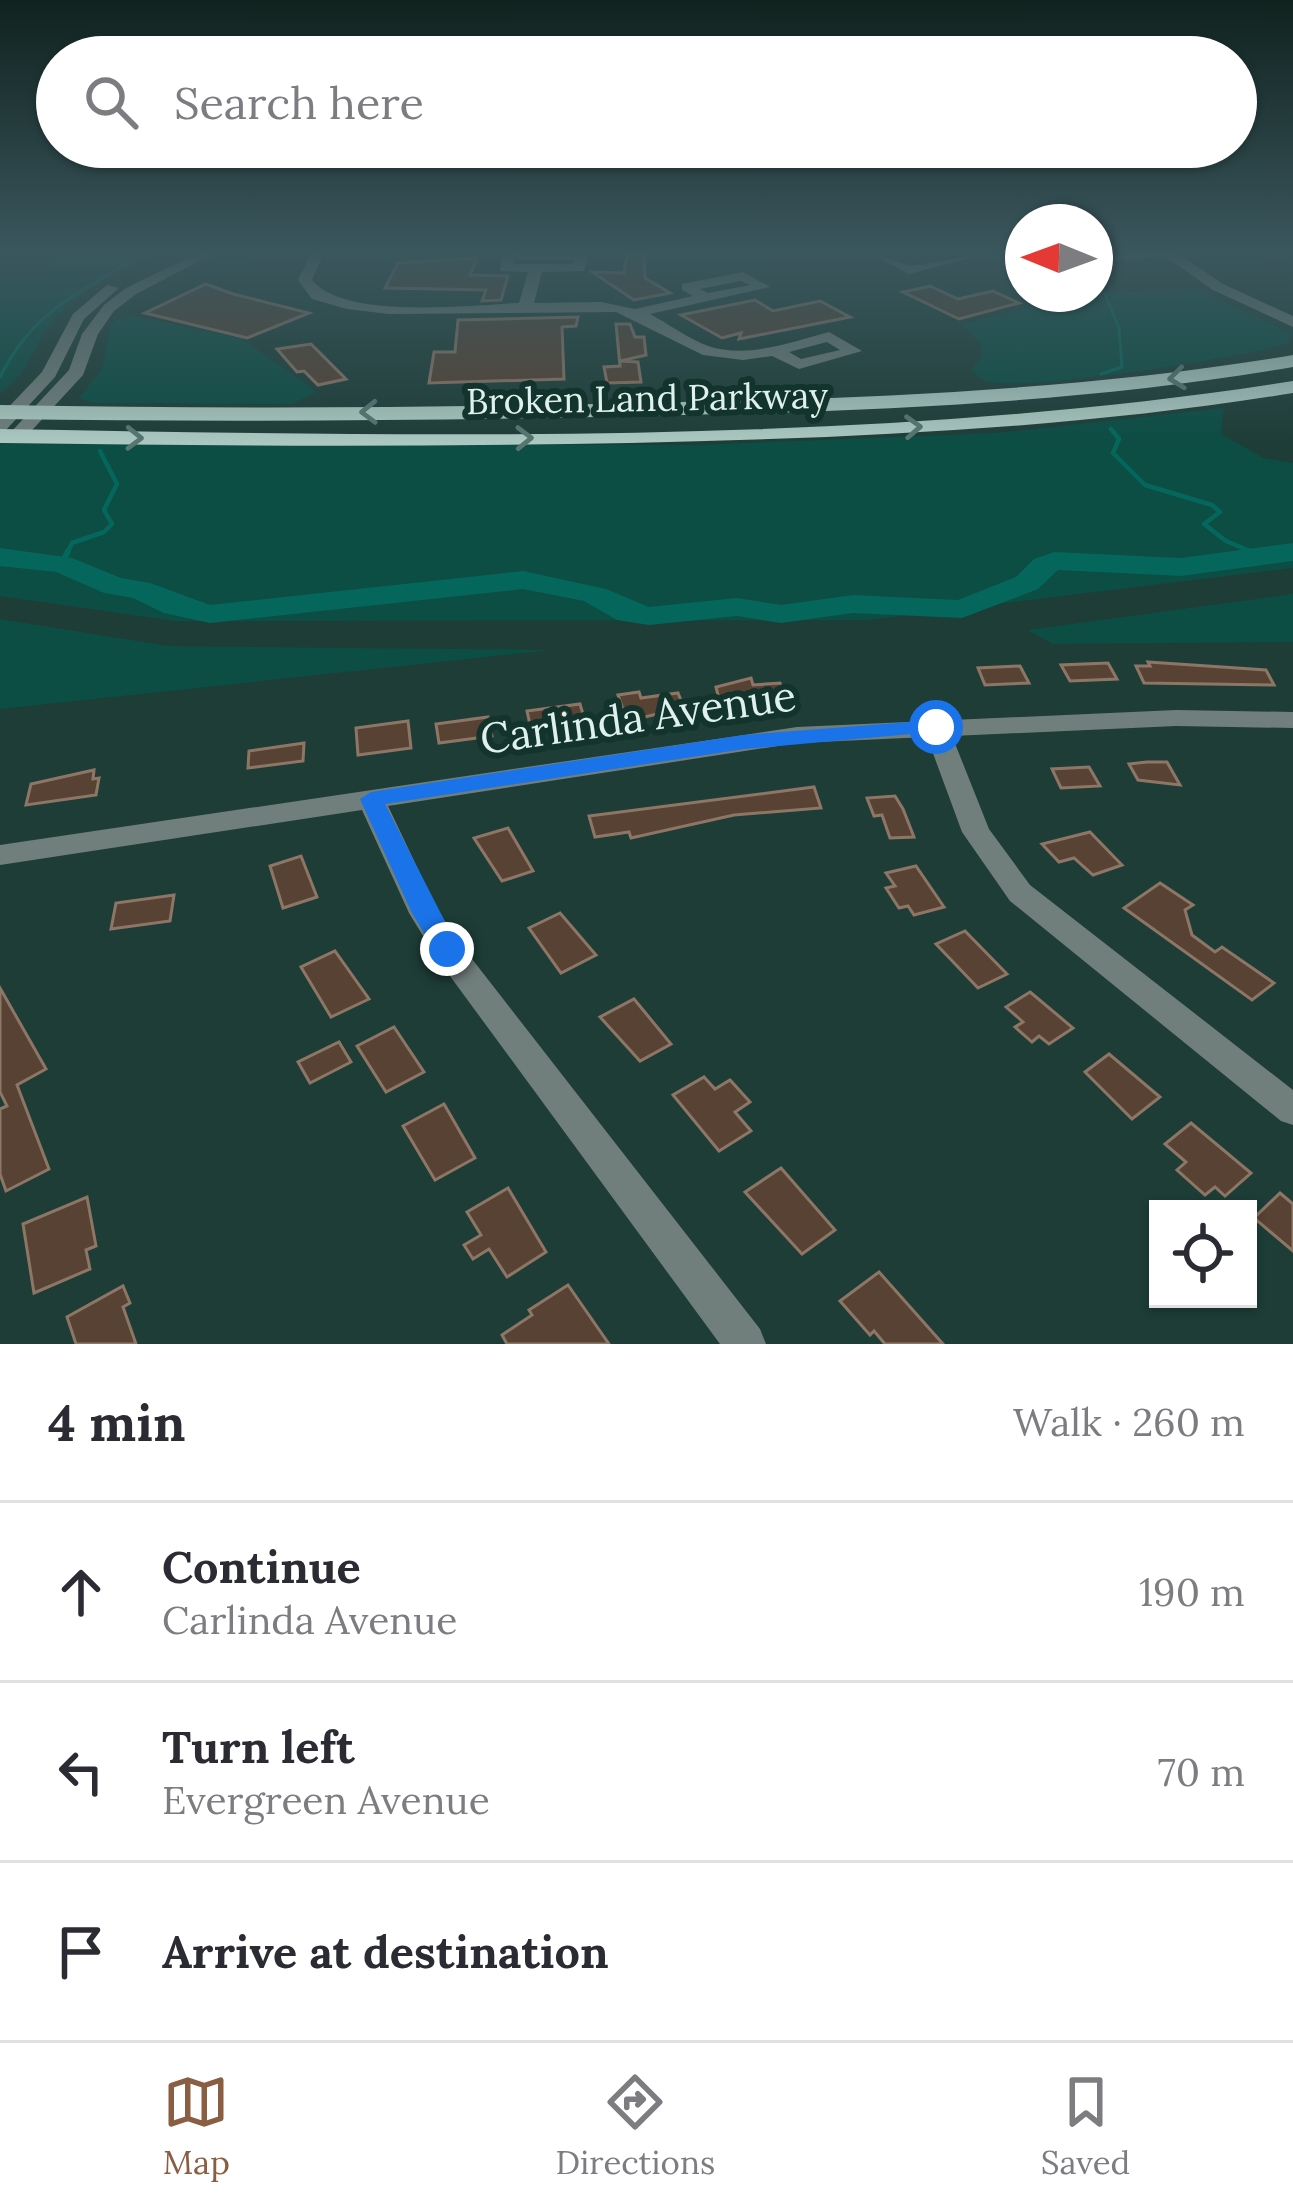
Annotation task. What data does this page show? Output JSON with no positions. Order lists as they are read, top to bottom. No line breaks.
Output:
{"streets":{"main road":["Broken Land Parkway"],"street":["Carlinda Avenue"]},"north":"left","page":{"search":"Search here","heading":["4 min","Walk · 260 m"],"list":[["Continue","Carlinda Avenue","190 m"],["Turn left","Evergreen Avenue","70 m"],"Arrive at destination"],"nav":["Map","Directions","Saved"]}}
